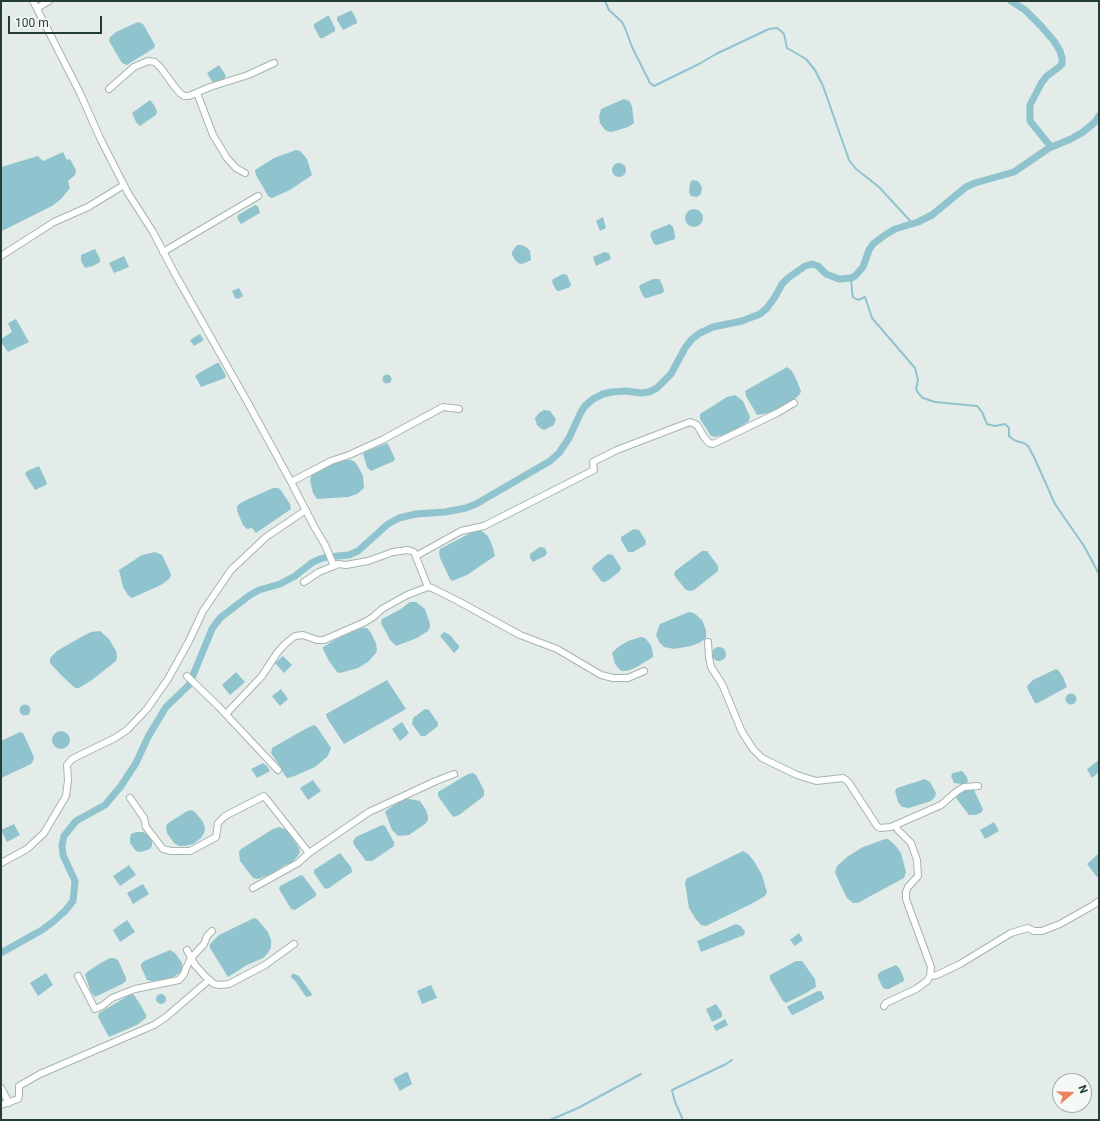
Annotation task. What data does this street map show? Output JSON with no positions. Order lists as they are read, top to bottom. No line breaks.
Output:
{"scale_bar":"100 m","north":"right"}
